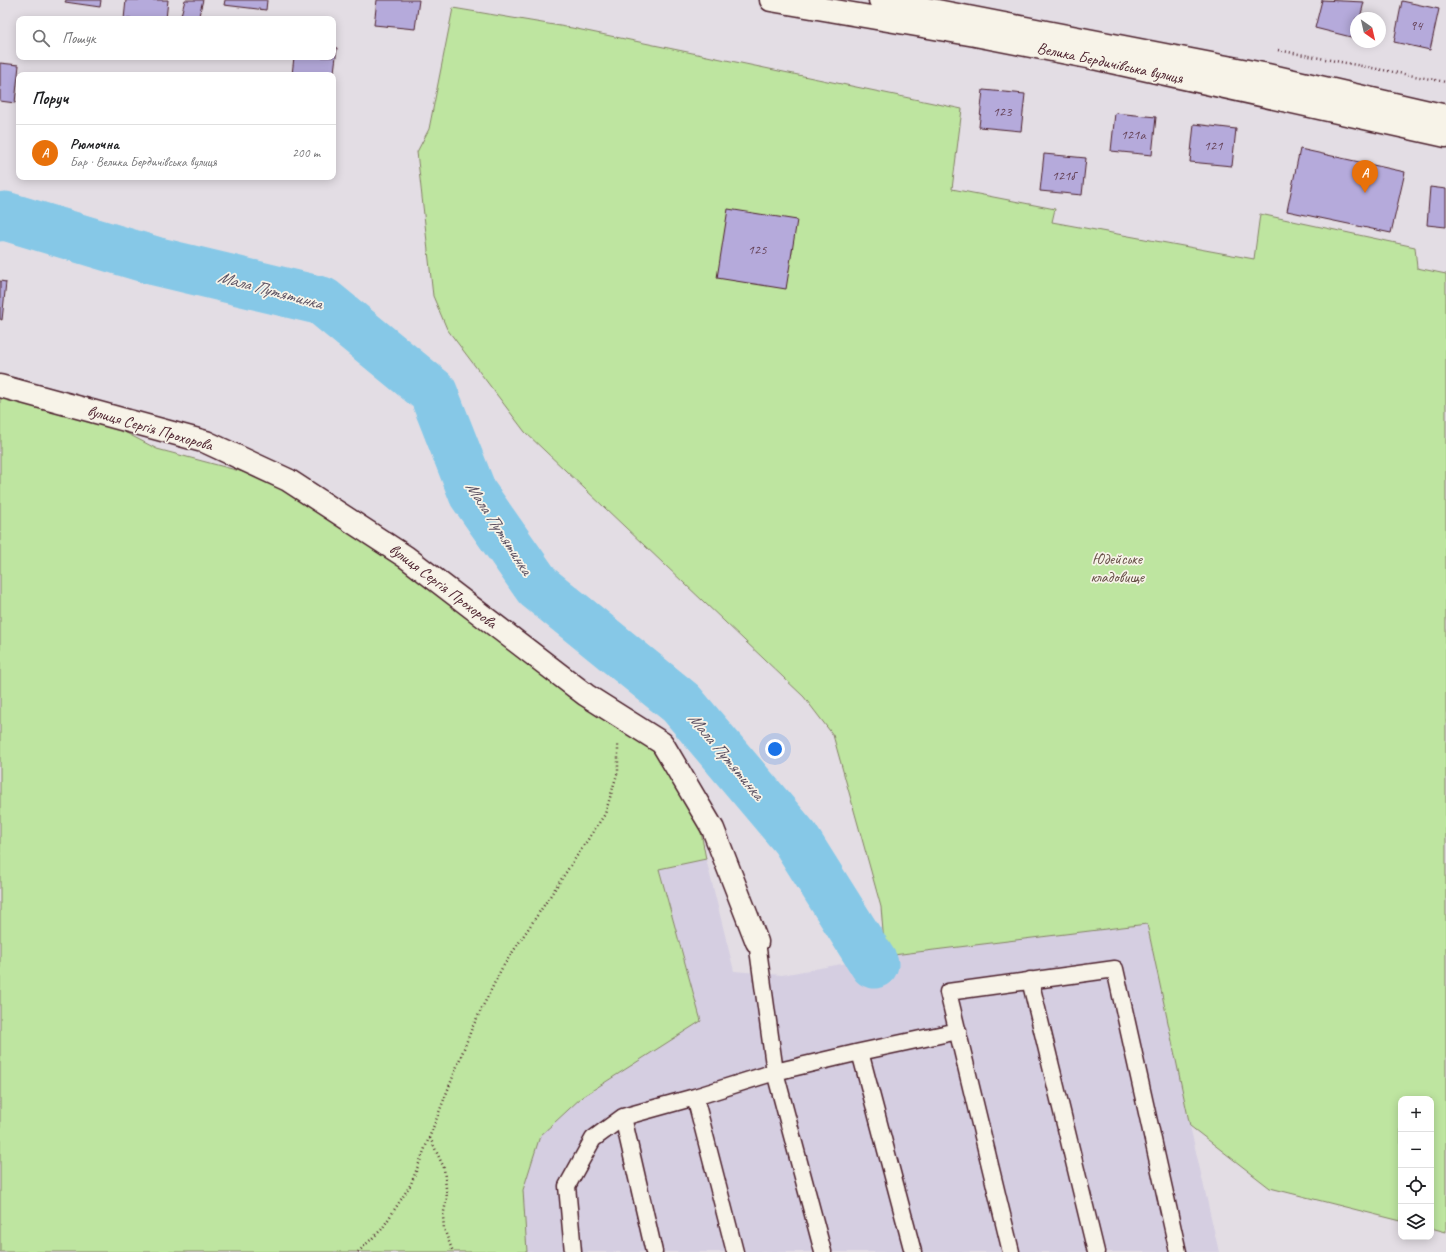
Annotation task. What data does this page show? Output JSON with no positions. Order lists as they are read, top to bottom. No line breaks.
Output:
{"streets":{"main road":["Велика Бердичівська вулиця","вулиця Сергія Прохорова"]},"water":["Мала Путятинка"],"parks":["Юдейське кладовище"],"house_numbers":["94","123","121а","121","121б","125"],"north":"bottom right","page":{"search":"Пошук","heading":"Поруч","list":[{"mark":"A","name":"Рюмочна","note":"Бар · Велика Бердичівська вулиця","value":"200 m"}],"pins":"A","map_buttons":["+","−"]}}
